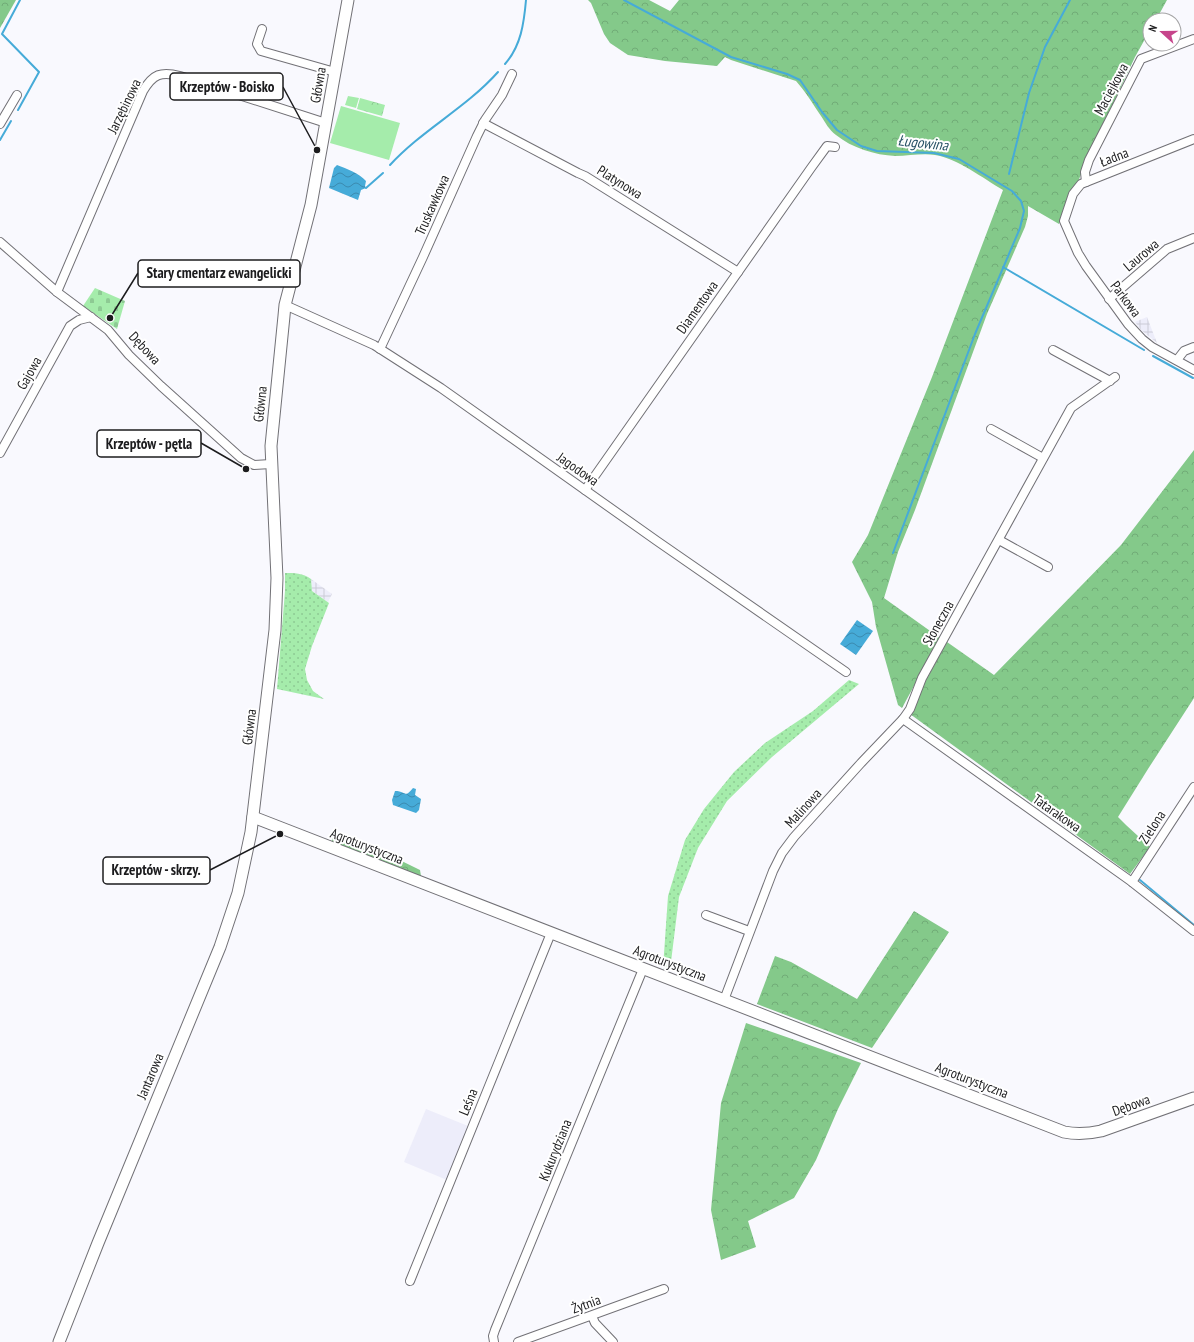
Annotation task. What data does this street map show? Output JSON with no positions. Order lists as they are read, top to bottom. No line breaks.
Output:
{"streets":{"street":["Główna","Maciejkowa","Jarzębinowa","Ładna","Platynowa","Truskawkowa","Laurowa","Parkowa","Diamentowa","Dębowa","Gajowa","Jagodowa","Słoneczna","Malinowa","Tatarakowa","Zielona","Agroturystyczna","Jantarowa","Leśna","Kukurydziana","Żytnia"]},"crossings":[["Główna","Jarzębinowa"],["Główna","Dębowa"],["Główna","Jagodowa"],["Główna","Agroturystyczna"],["Główna","Jantarowa"],["Maciejkowa","Ładna"],["Jarzębinowa","Dębowa"],["Ładna","Parkowa"],["Platynowa","Truskawkowa"],["Platynowa","Diamentowa"],["Truskawkowa","Jagodowa"],["Laurowa","Parkowa"],["Diamentowa","Jagodowa"],["Dębowa","Gajowa"],["Dębowa","Agroturystyczna"],["Słoneczna","Malinowa"],["Słoneczna","Tatarakowa"],["Malinowa","Tatarakowa"],["Malinowa","Agroturystyczna"],["Tatarakowa","Zielona"],["Agroturystyczna","Jantarowa"],["Agroturystyczna","Leśna"],["Agroturystyczna","Kukurydziana"]],"water":["Ługowina"],"places":["Krzeptów - Boisko","Stary cmentarz ewangelicki","Krzeptów - pętla","Krzeptów - skrzy."],"north":"left"}
